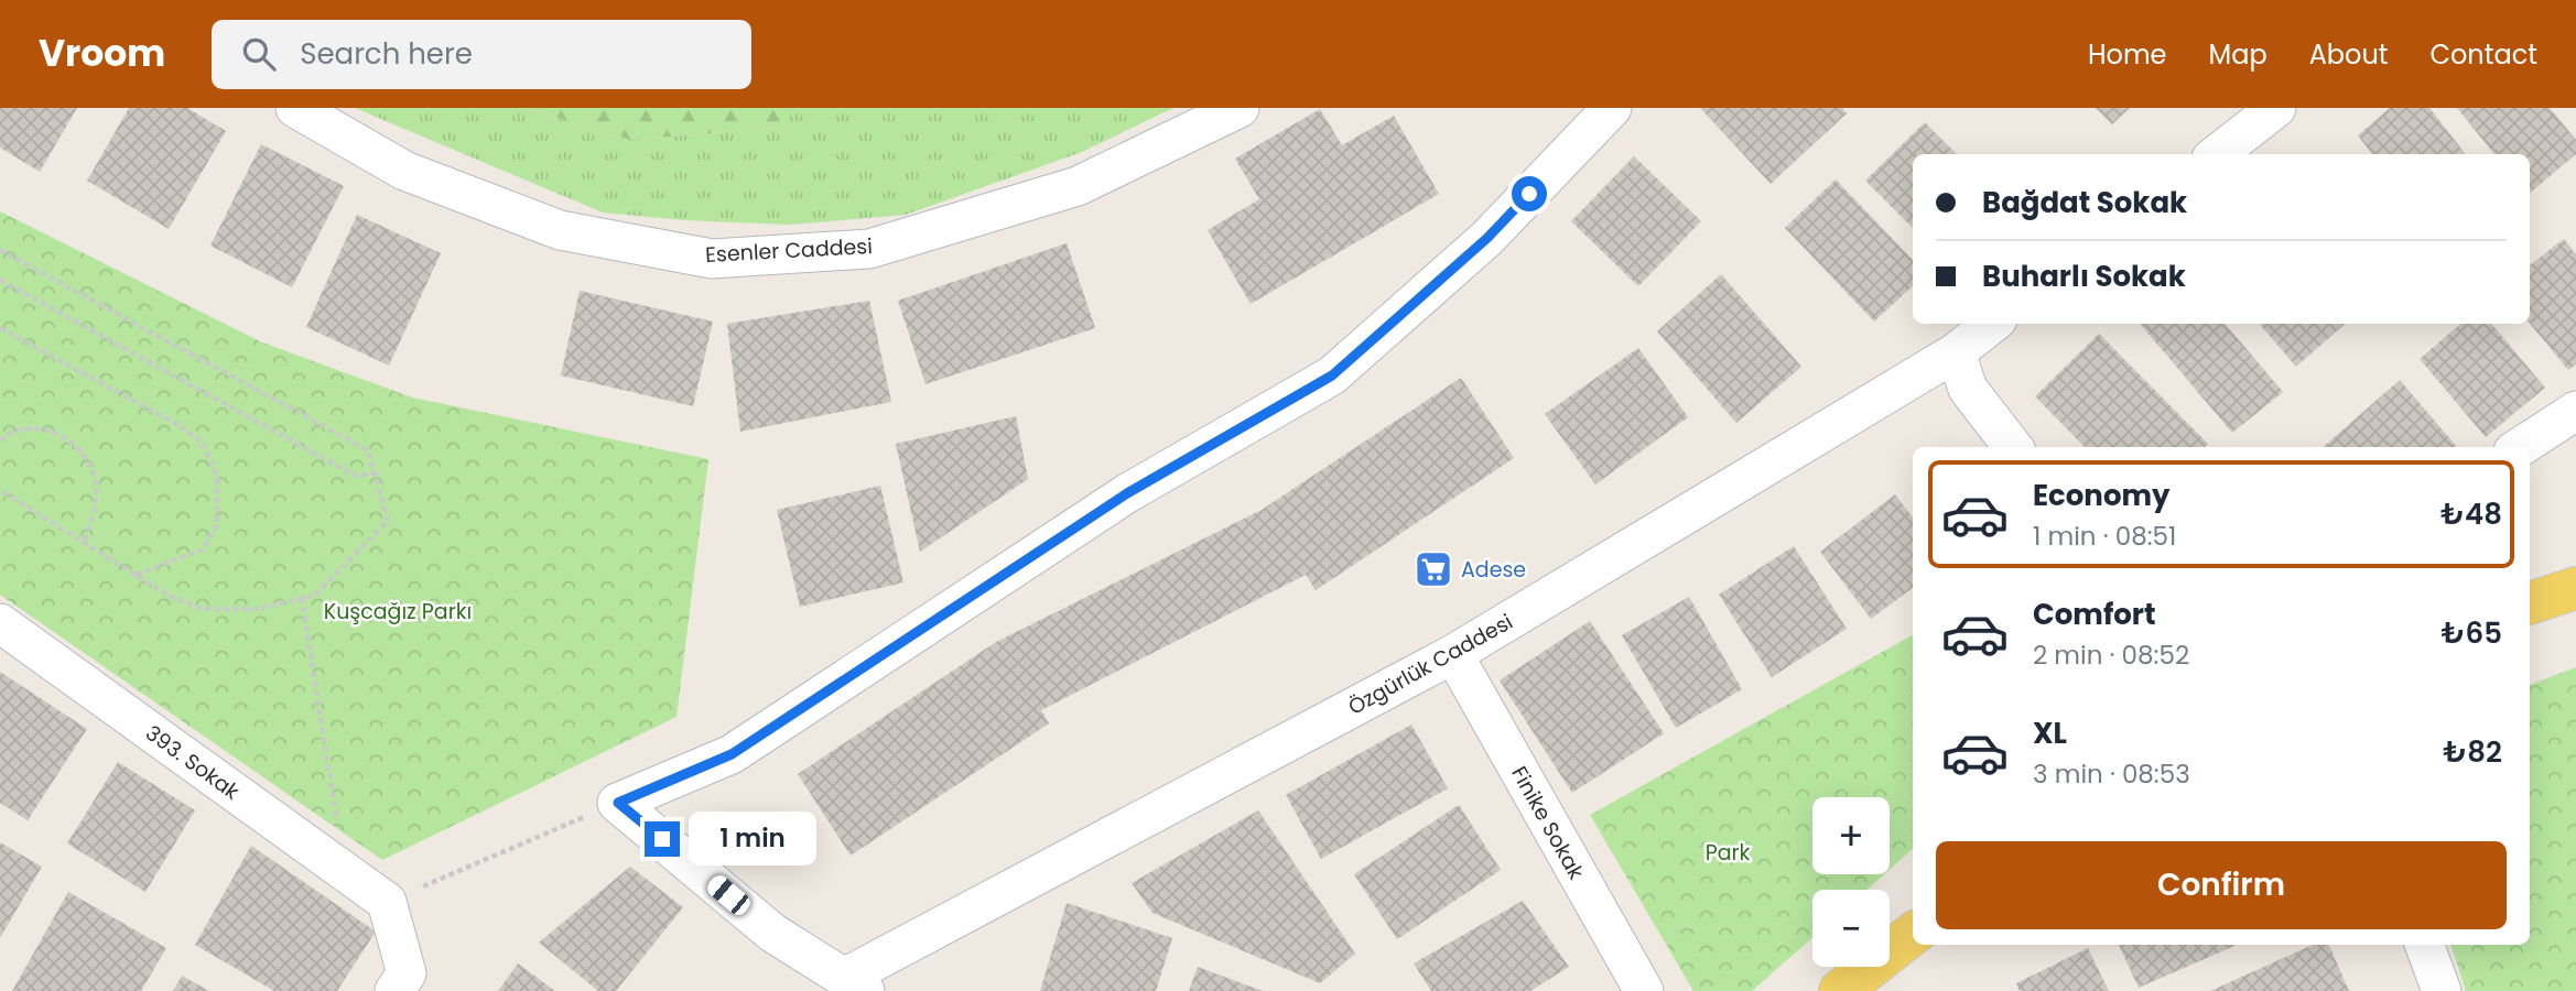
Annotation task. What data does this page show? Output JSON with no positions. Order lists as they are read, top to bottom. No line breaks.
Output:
{"streets":{"street":["Esenler Caddesi","Özgürlük Caddesi","393. Sokak","Finike Sokak"]},"crossings":[["Özgürlük Caddesi","Finike Sokak"]],"parks":["Kuşcağız Parkı","Park"],"places":{"supermarket":["Adese"]},"page":{"header":"Vroom","search":"Search here","nav":["Home","Map","About","Contact"],"banner":["Bağdat Sokak","Buharlı Sokak"],"list":[{"name":"Economy","note":"1 min · 08:51","value":"₺48"},{"name":"Comfort","note":"2 min · 08:52","value":"₺65"},{"name":"XL","note":"3 min · 08:53","value":"₺82"}],"map_buttons":["+","−"],"bubble":"1 min","buttons":"Confirm"}}
